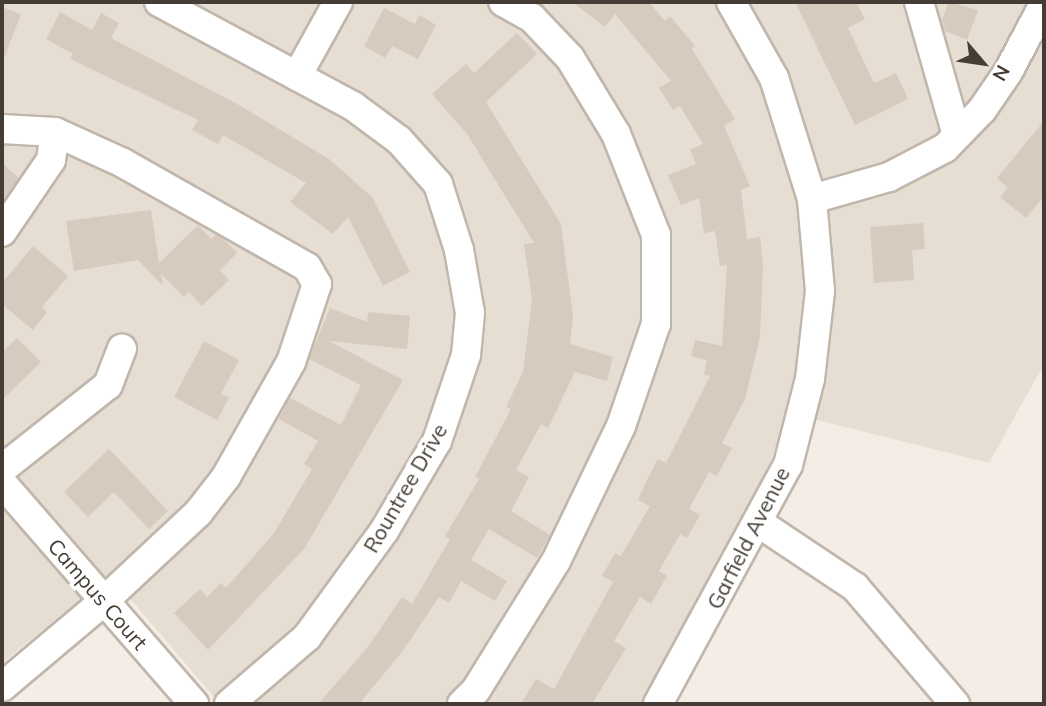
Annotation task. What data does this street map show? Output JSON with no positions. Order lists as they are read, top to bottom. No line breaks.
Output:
{"streets":{"street":["Rountree Drive","Garfield Avenue","Campus Court"]},"north":"bottom right"}
